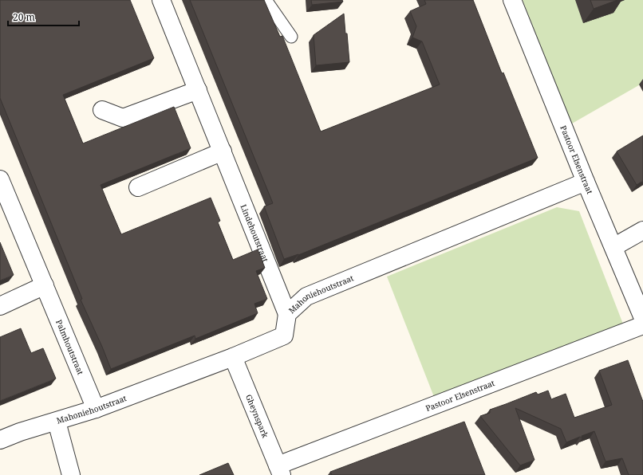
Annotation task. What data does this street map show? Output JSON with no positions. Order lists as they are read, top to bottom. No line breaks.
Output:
{"streets":{"street":["Pastoor Elsenstraat","Lindehoutstraat","Mahoniehoutstraat","Palmhoutstraat","Gheynspark"]},"crossings":[["Pastoor Elsenstraat","Mahoniehoutstraat"],["Pastoor Elsenstraat","Gheynspark"],["Lindehoutstraat","Mahoniehoutstraat"],["Mahoniehoutstraat","Palmhoutstraat"],["Mahoniehoutstraat","Gheynspark"]],"scale_bar":"20 m"}
